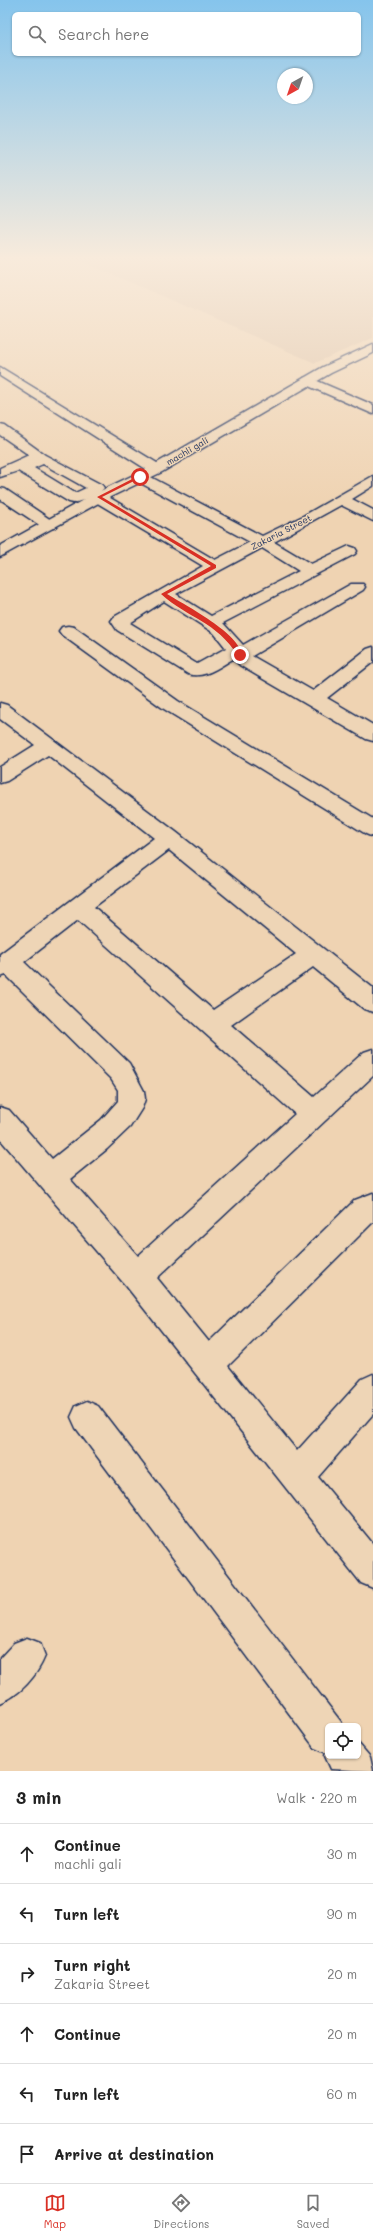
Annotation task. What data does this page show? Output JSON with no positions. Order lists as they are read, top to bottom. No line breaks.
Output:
{"streets":{"street":["machli gali","Zakaria Street"]},"north":"bottom left","page":{"search":"Search here","heading":["3 min","Walk · 220 m"],"list":[["Continue","machli gali","30 m"],["Turn left","90 m"],["Turn right","Zakaria Street","20 m"],["Continue","20 m"],["Turn left","60 m"],"Arrive at destination"],"nav":["Map","Directions","Saved"]}}
